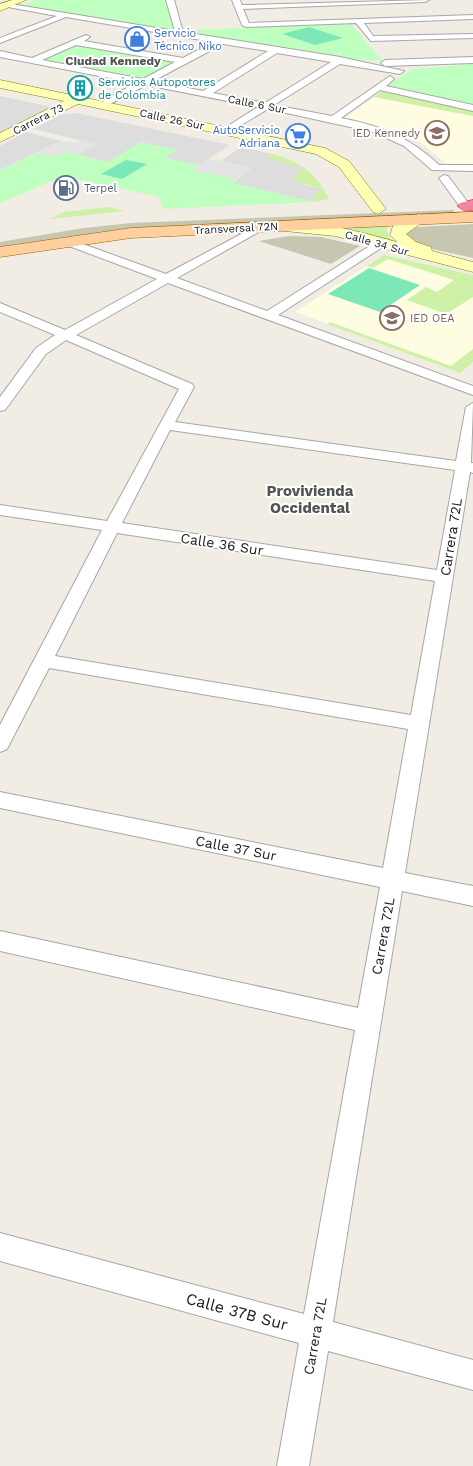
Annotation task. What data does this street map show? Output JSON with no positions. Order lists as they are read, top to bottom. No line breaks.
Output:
{"streets":{"main road":["Carrera 73","Calle 26 Sur","Transversal 72N","Calle 34 Sur"],"street":["Calle 6 Sur","Carrera 72L","Calle 36 Sur","Calle 37 Sur","Calle 37B Sur"]},"crossings":[["Carrera 73","Calle 26 Sur"],["Calle 26 Sur","Transversal 72N"],["Transversal 72N","Calle 34 Sur"],["Carrera 72L","Calle 36 Sur"],["Carrera 72L","Calle 37 Sur"],["Carrera 72L","Calle 37B Sur"]],"districts":["Ciudad Kennedy","Provivienda Occidental"],"places":{"shop":["Servicio Técnico Niko"],"building":["Servicios Autopotores de Colombia"],"school or university":["IED Kennedy","IED OEA"],"supermarket":["AutoServicio Adriana"],"fuel station":["Terpel"]}}
